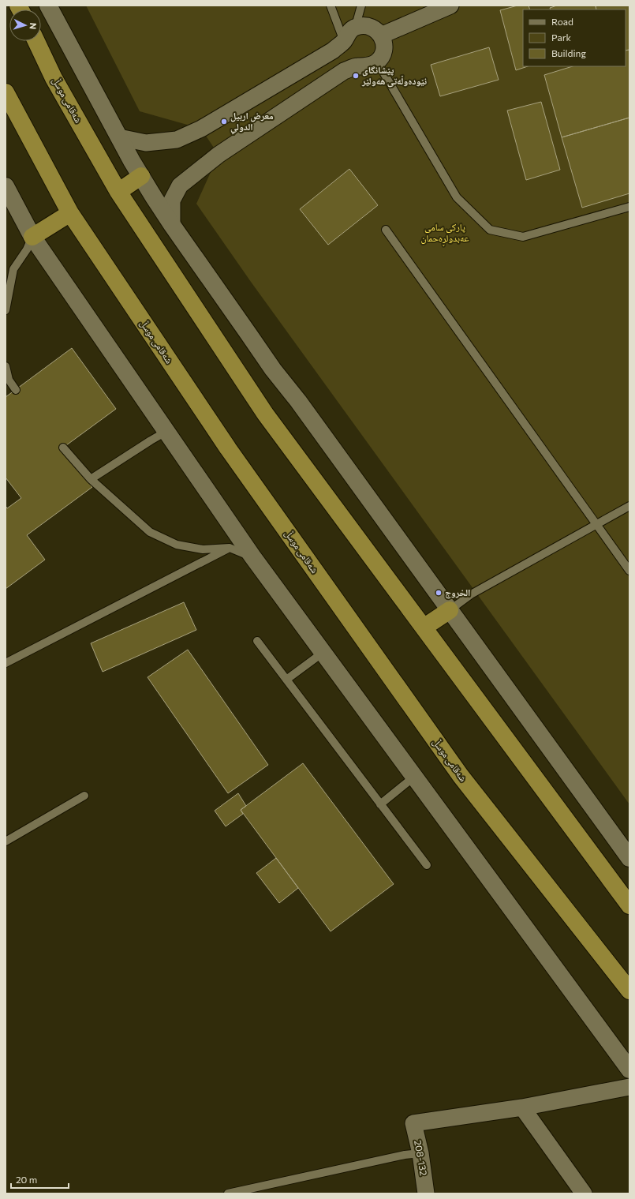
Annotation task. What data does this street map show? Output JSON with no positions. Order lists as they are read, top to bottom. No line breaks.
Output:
{"streets":{"highway":["شەقامی موسڵ"],"street":["208-132"]},"parks":["پارکی سامی عەبدولڕەحمان"],"places":["پێشانگای نێودەوڵەتی هەولێر","معرض اربيل الدولي","الخروج"],"legend":["Road","Park","Building"],"scale_bar":"20 m","north":"right"}
